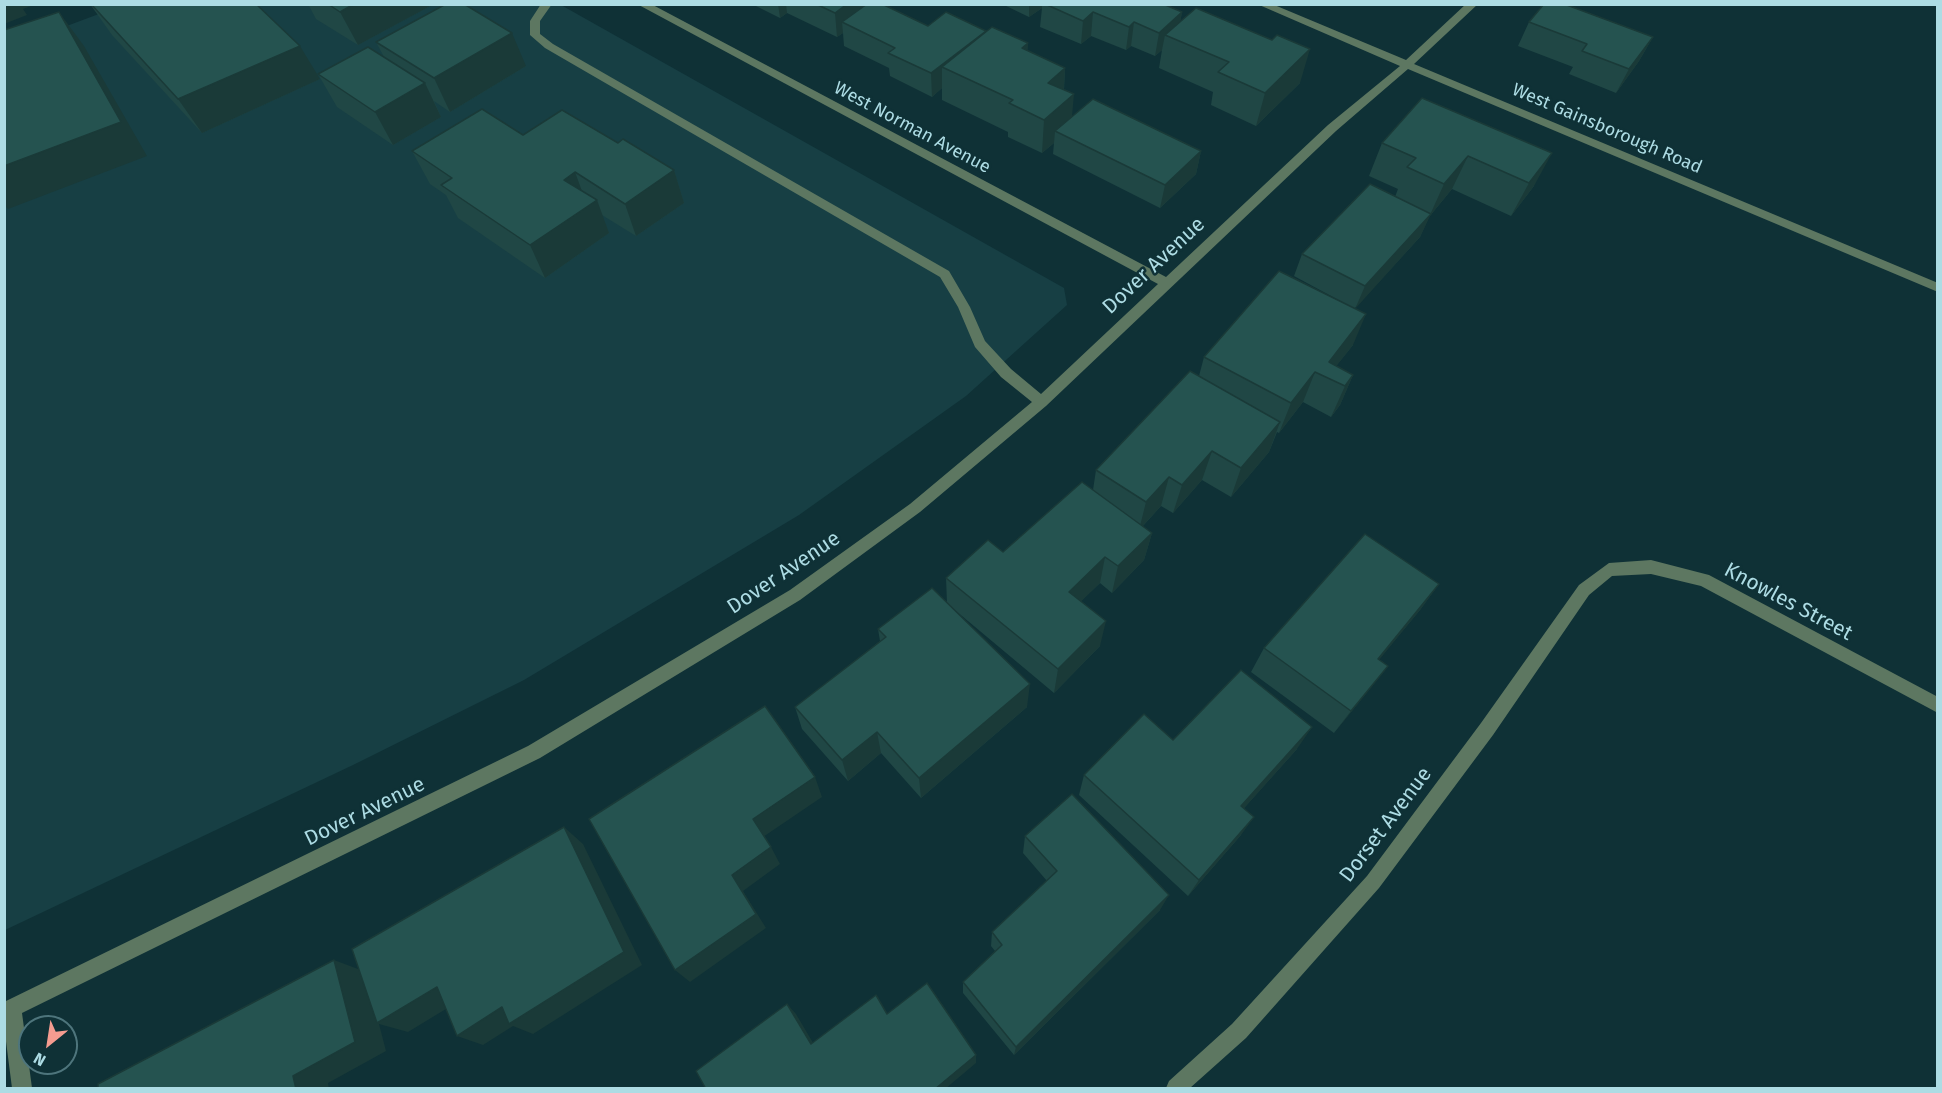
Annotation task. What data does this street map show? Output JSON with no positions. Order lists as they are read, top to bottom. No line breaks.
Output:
{"streets":{"street":["West Norman Avenue","West Gainsborough Road","Dover Avenue","Knowles Street","Dorset Avenue"]},"crossings":[["West Norman Avenue","Dover Avenue"],["West Gainsborough Road","Dover Avenue"],["Knowles Street","Dorset Avenue"]],"north":"bottom left"}
